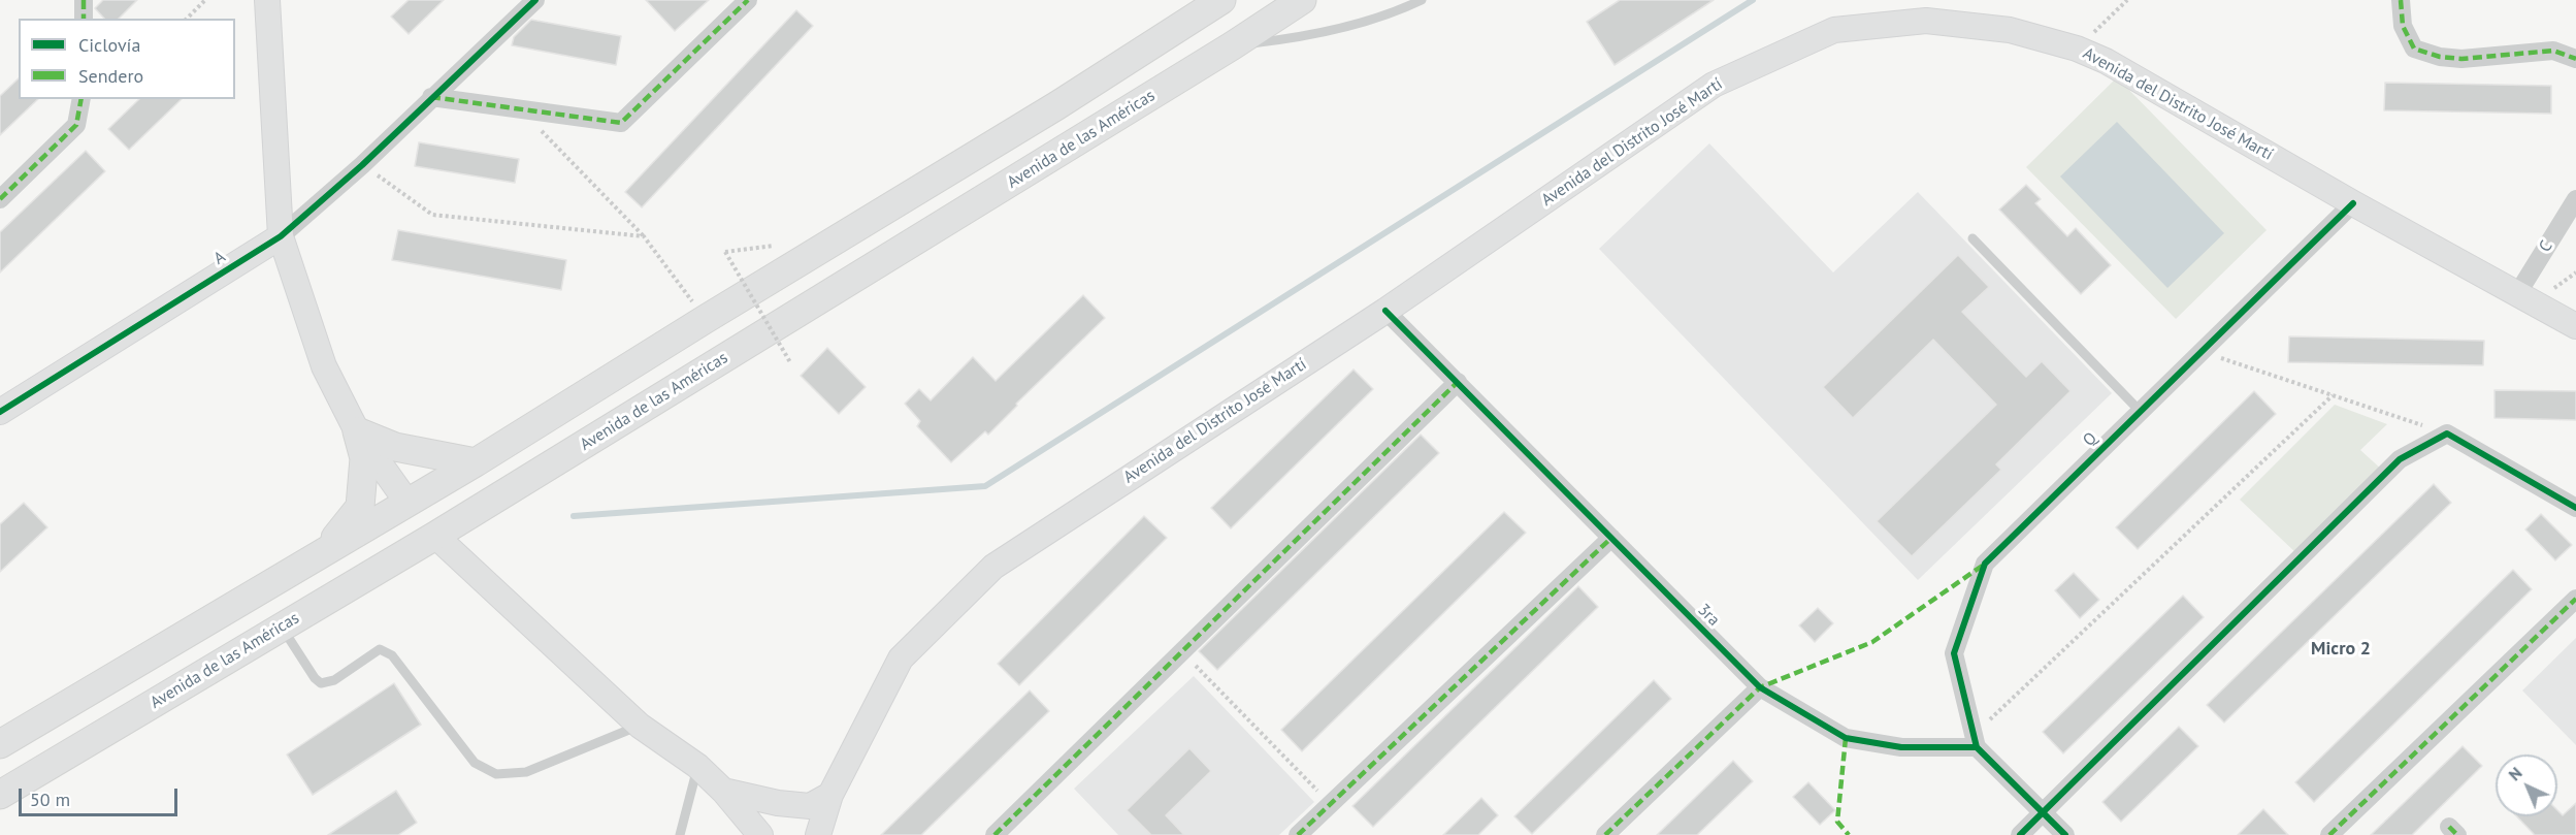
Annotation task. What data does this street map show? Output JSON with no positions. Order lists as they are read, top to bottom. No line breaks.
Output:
{"streets":{"main road":["Avenida del Distrito José Martí","Avenida de las Américas","A"],"street":["C","Q","3ra"]},"crossings":[["Avenida del Distrito José Martí","C"],["Avenida del Distrito José Martí","Q"],["Avenida del Distrito José Martí","3ra"],["Q","3ra"]],"districts":["Micro 2"],"legend":["Ciclovía","Sendero"],"scale_bar":"50 m","north":"top left"}
